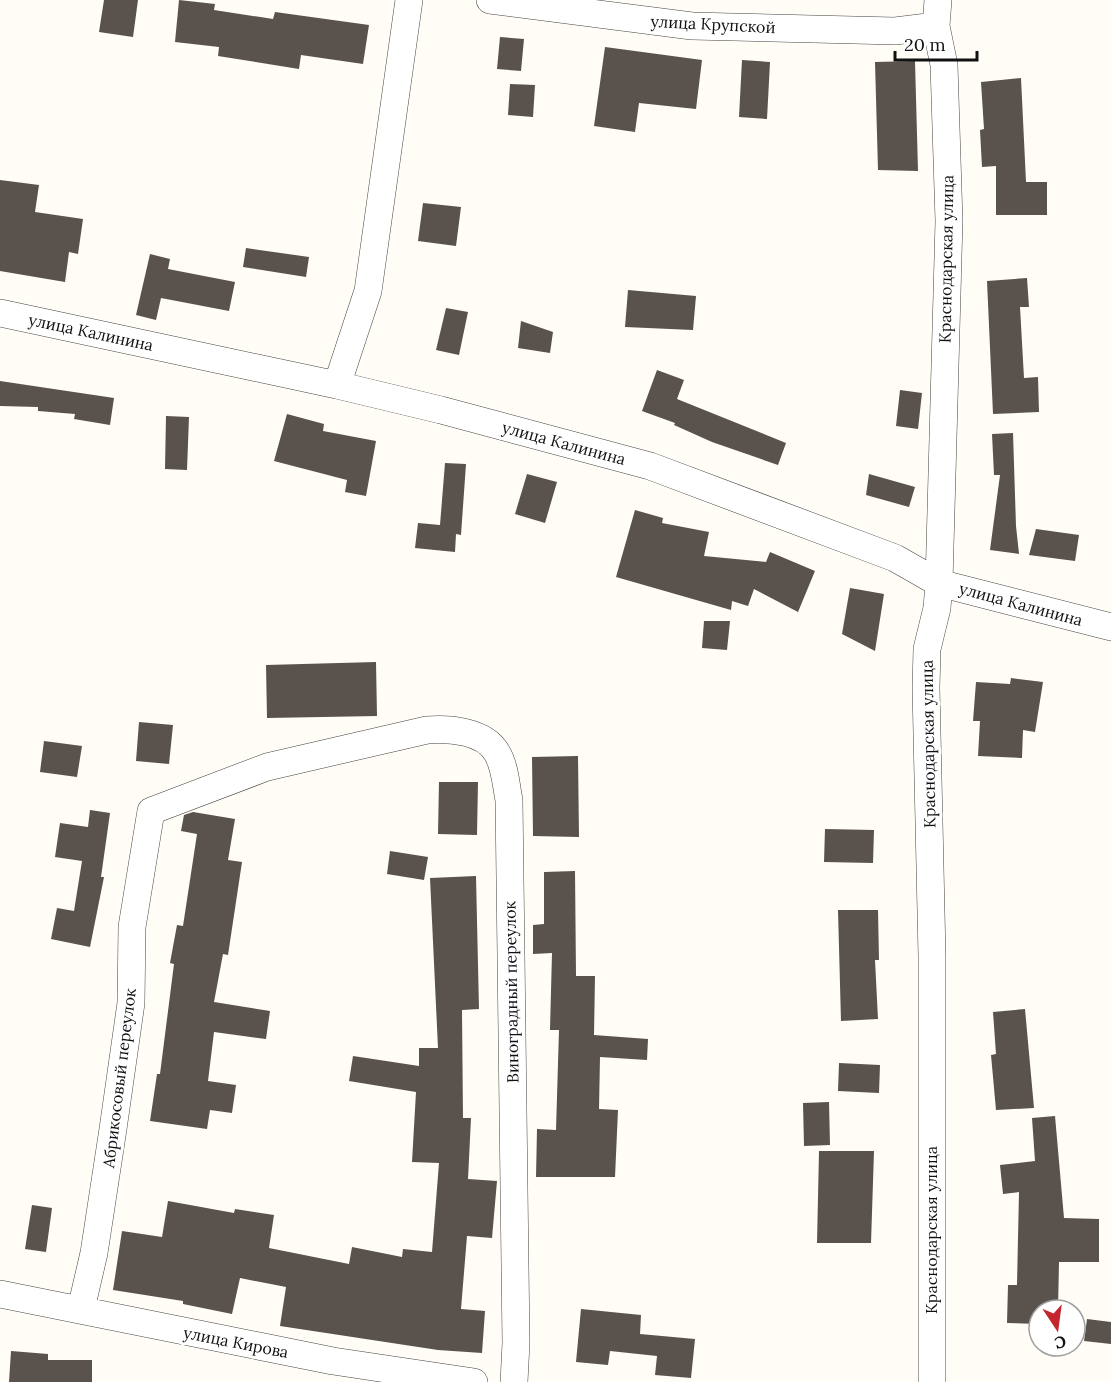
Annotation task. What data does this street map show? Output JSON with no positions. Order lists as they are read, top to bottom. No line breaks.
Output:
{"streets":{"street":["улица Крупской","Краснодарская улица","улица Калинина","Виноградный переулок","Абрикосовый переулок","улица Кирова"]},"crossings":[["улица Крупской","Краснодарская улица"],["Краснодарская улица","улица Калинина"],["Виноградный переулок","Абрикосовый переулок"],["Абрикосовый переулок","улица Кирова"]],"scale_bar":"20 m","north":"bottom"}
